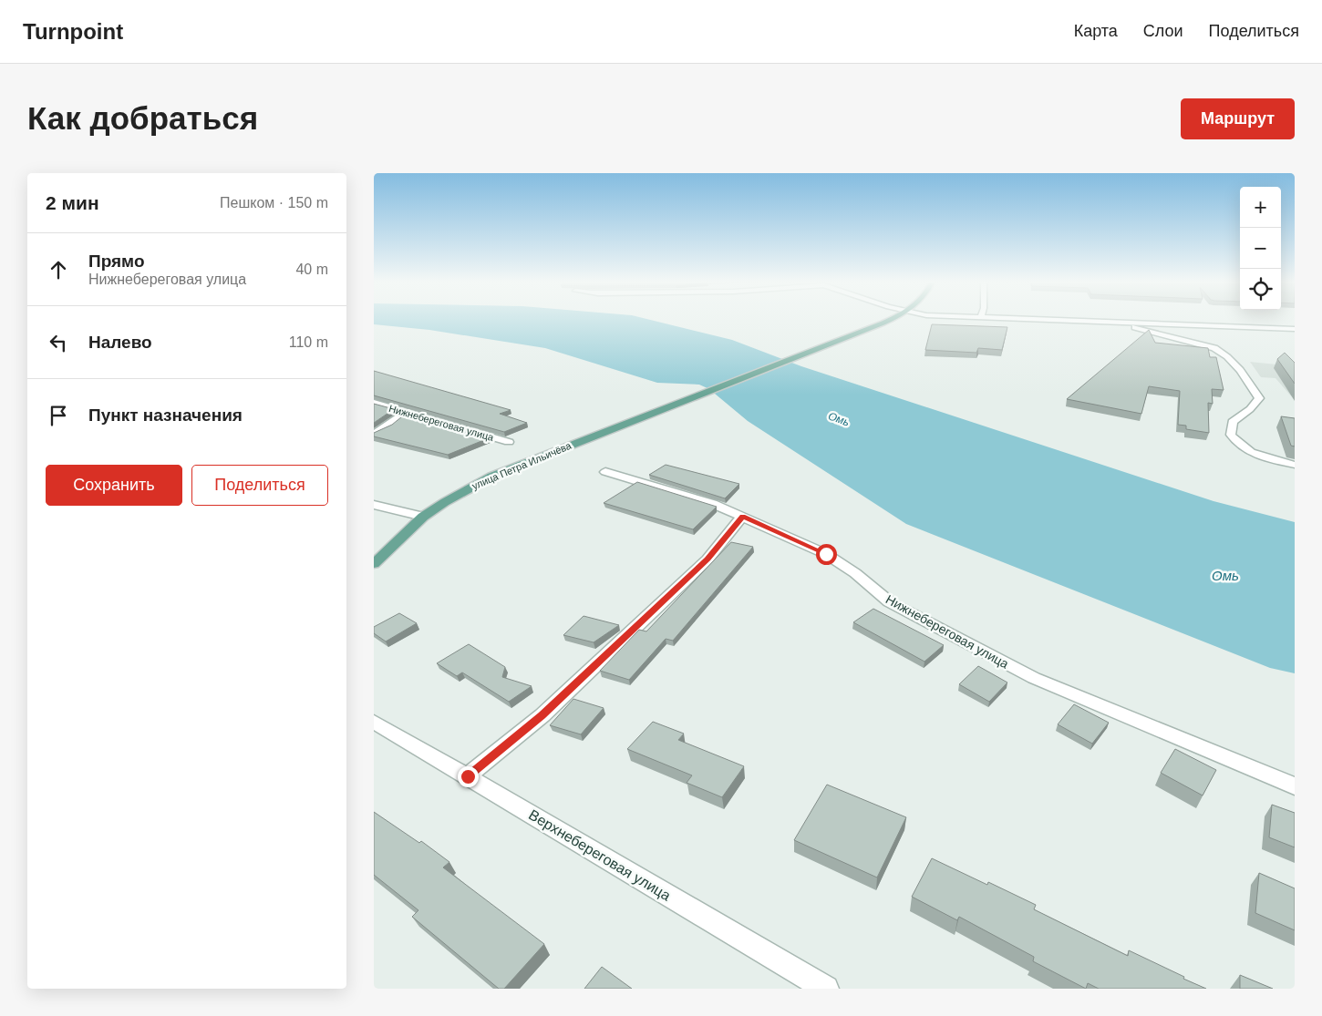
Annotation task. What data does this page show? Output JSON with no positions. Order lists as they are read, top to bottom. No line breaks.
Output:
{"streets":{"main road":["улица Петра Ильичёва"],"street":["Нижнебереговая улица","Верхнебереговая улица"]},"water":["Омь"],"page":{"header":"Turnpoint","nav":["Карта","Слои","Поделиться"],"buttons":["Маршрут",["Сохранить","Поделиться"]],"title":"Как добраться","heading":["2 мин","Пешком · 150 m"],"map_buttons":["+","−"],"list":[["Прямо","Нижнебереговая улица","40 m"],["Налево","110 m"],"Пункт назначения"]}}
